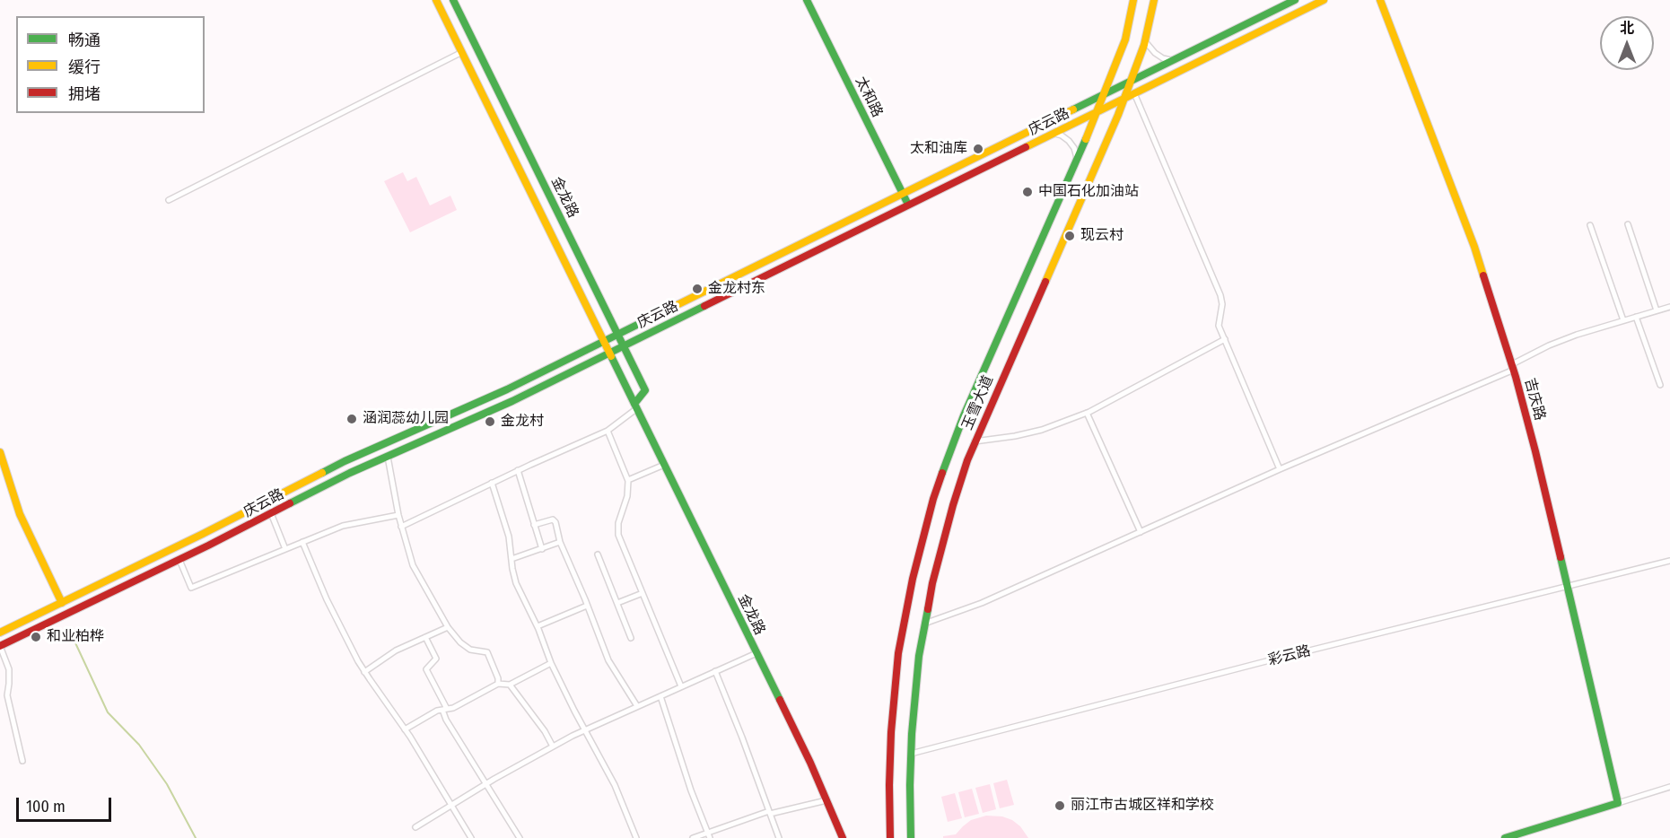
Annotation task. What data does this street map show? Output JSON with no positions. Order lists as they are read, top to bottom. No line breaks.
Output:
{"streets":{"main road":["太和路","庆云路","金龙路","吉庆路","玉雪大道"],"street":["彩云路"]},"crossings":[["太和路","庆云路"],["庆云路","金龙路"],["庆云路","玉雪大道"],["吉庆路","彩云路"],["玉雪大道","彩云路"]],"places":["太和油库","中国石化加油站","现云村","金龙村东","涵润蕊幼儿园","金龙村","和业柏桦","丽江市古城区祥和学校"],"legend":["畅通","缓行","拥堵"],"scale_bar":"100 m","north":"top"}
